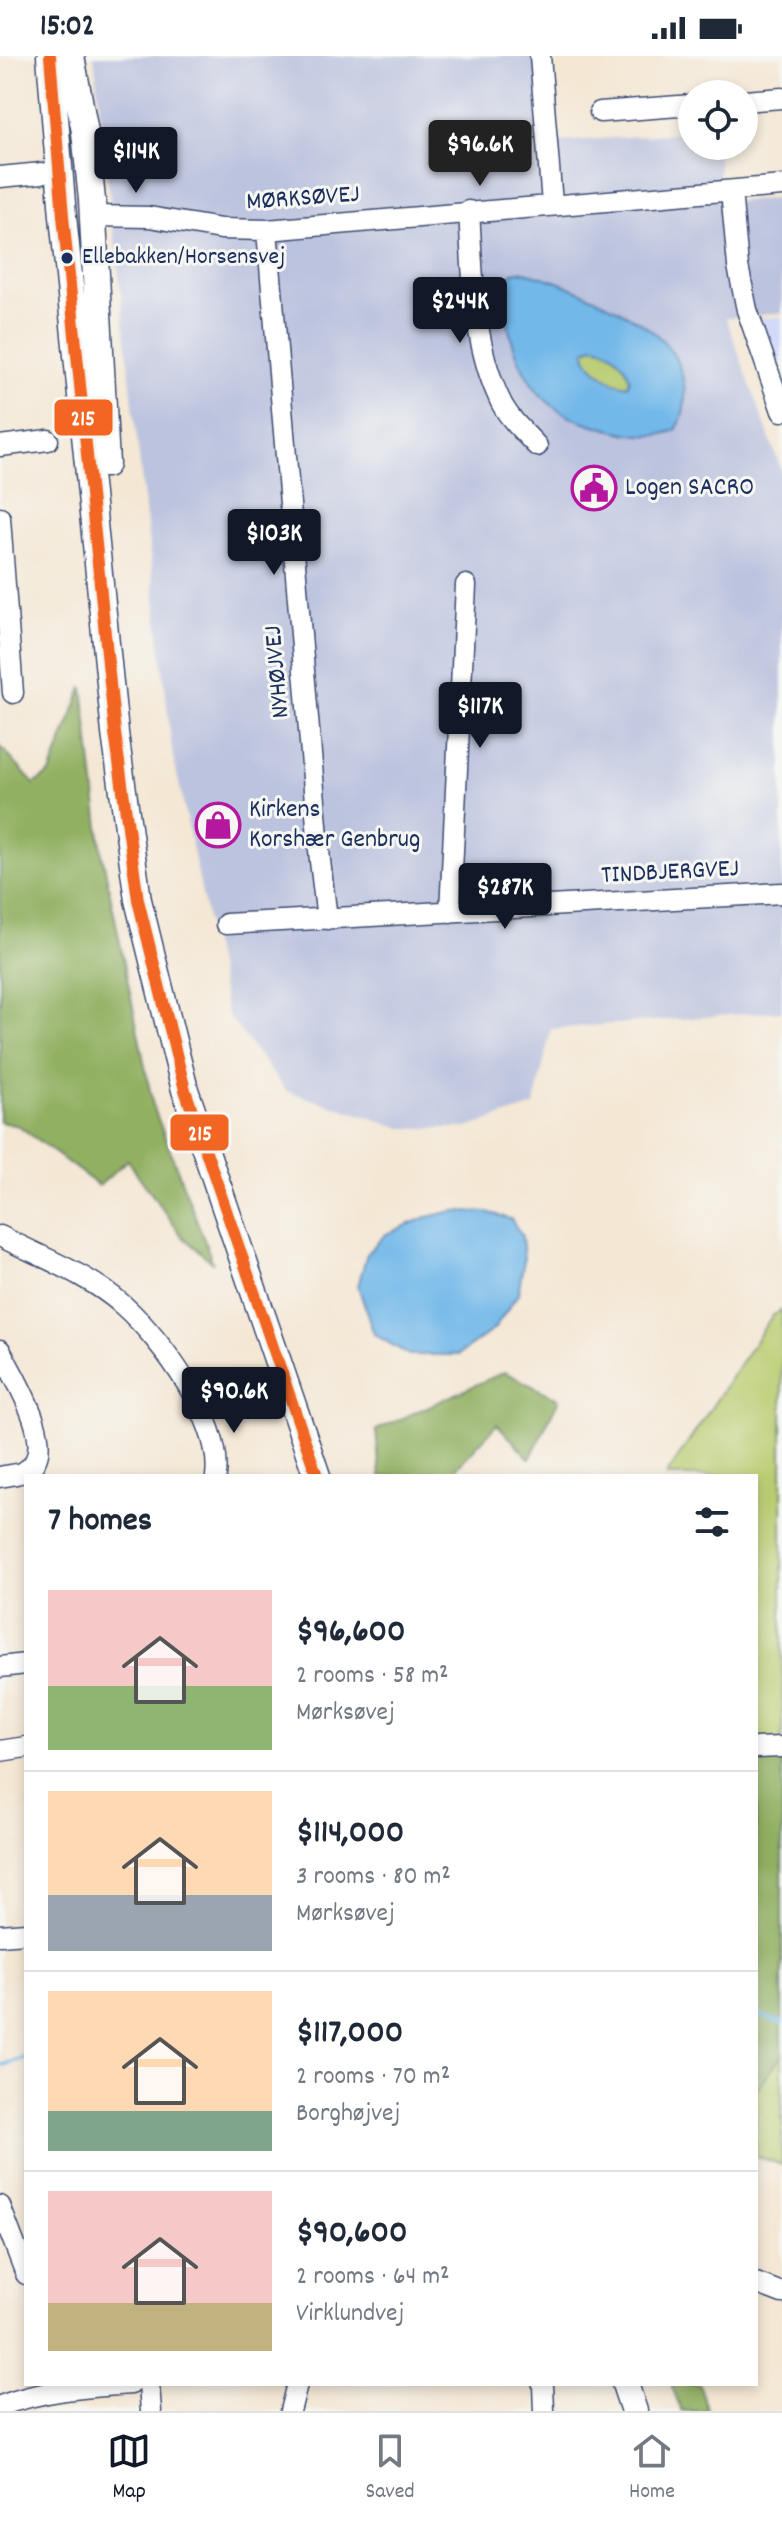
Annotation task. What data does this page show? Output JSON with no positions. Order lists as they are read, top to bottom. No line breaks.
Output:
{"streets":{"street":["MØRKSØVEJ","NYHØJVEJ","TINDBJERGVEJ"]},"crossings":[["MØRKSØVEJ","NYHØJVEJ"],["NYHØJVEJ","TINDBJERGVEJ"]],"places":{"other":["Ellebakken/Horsensvej"],"public building":["Logen SACRO"],"shop":["Kirkens Korshær Genbrug"]},"lines":["transit line 215"],"page":{"status":"15:02","price":["$96.6K","$114K","$244K","$103K","$117K","$287K","$90.6K"],"heading":"7 homes","list":[{"name":"$96,600","note":"2 rooms · 58 m² · Mørksøvej"},{"name":"$114,000","note":"3 rooms · 80 m² · Mørksøvej"},{"name":"$117,000","note":"2 rooms · 70 m² · Borghøjvej"},{"name":"$90,600","note":"2 rooms · 64 m² · Virklundvej"}],"tabs":["Map","Saved","Home"]}}
